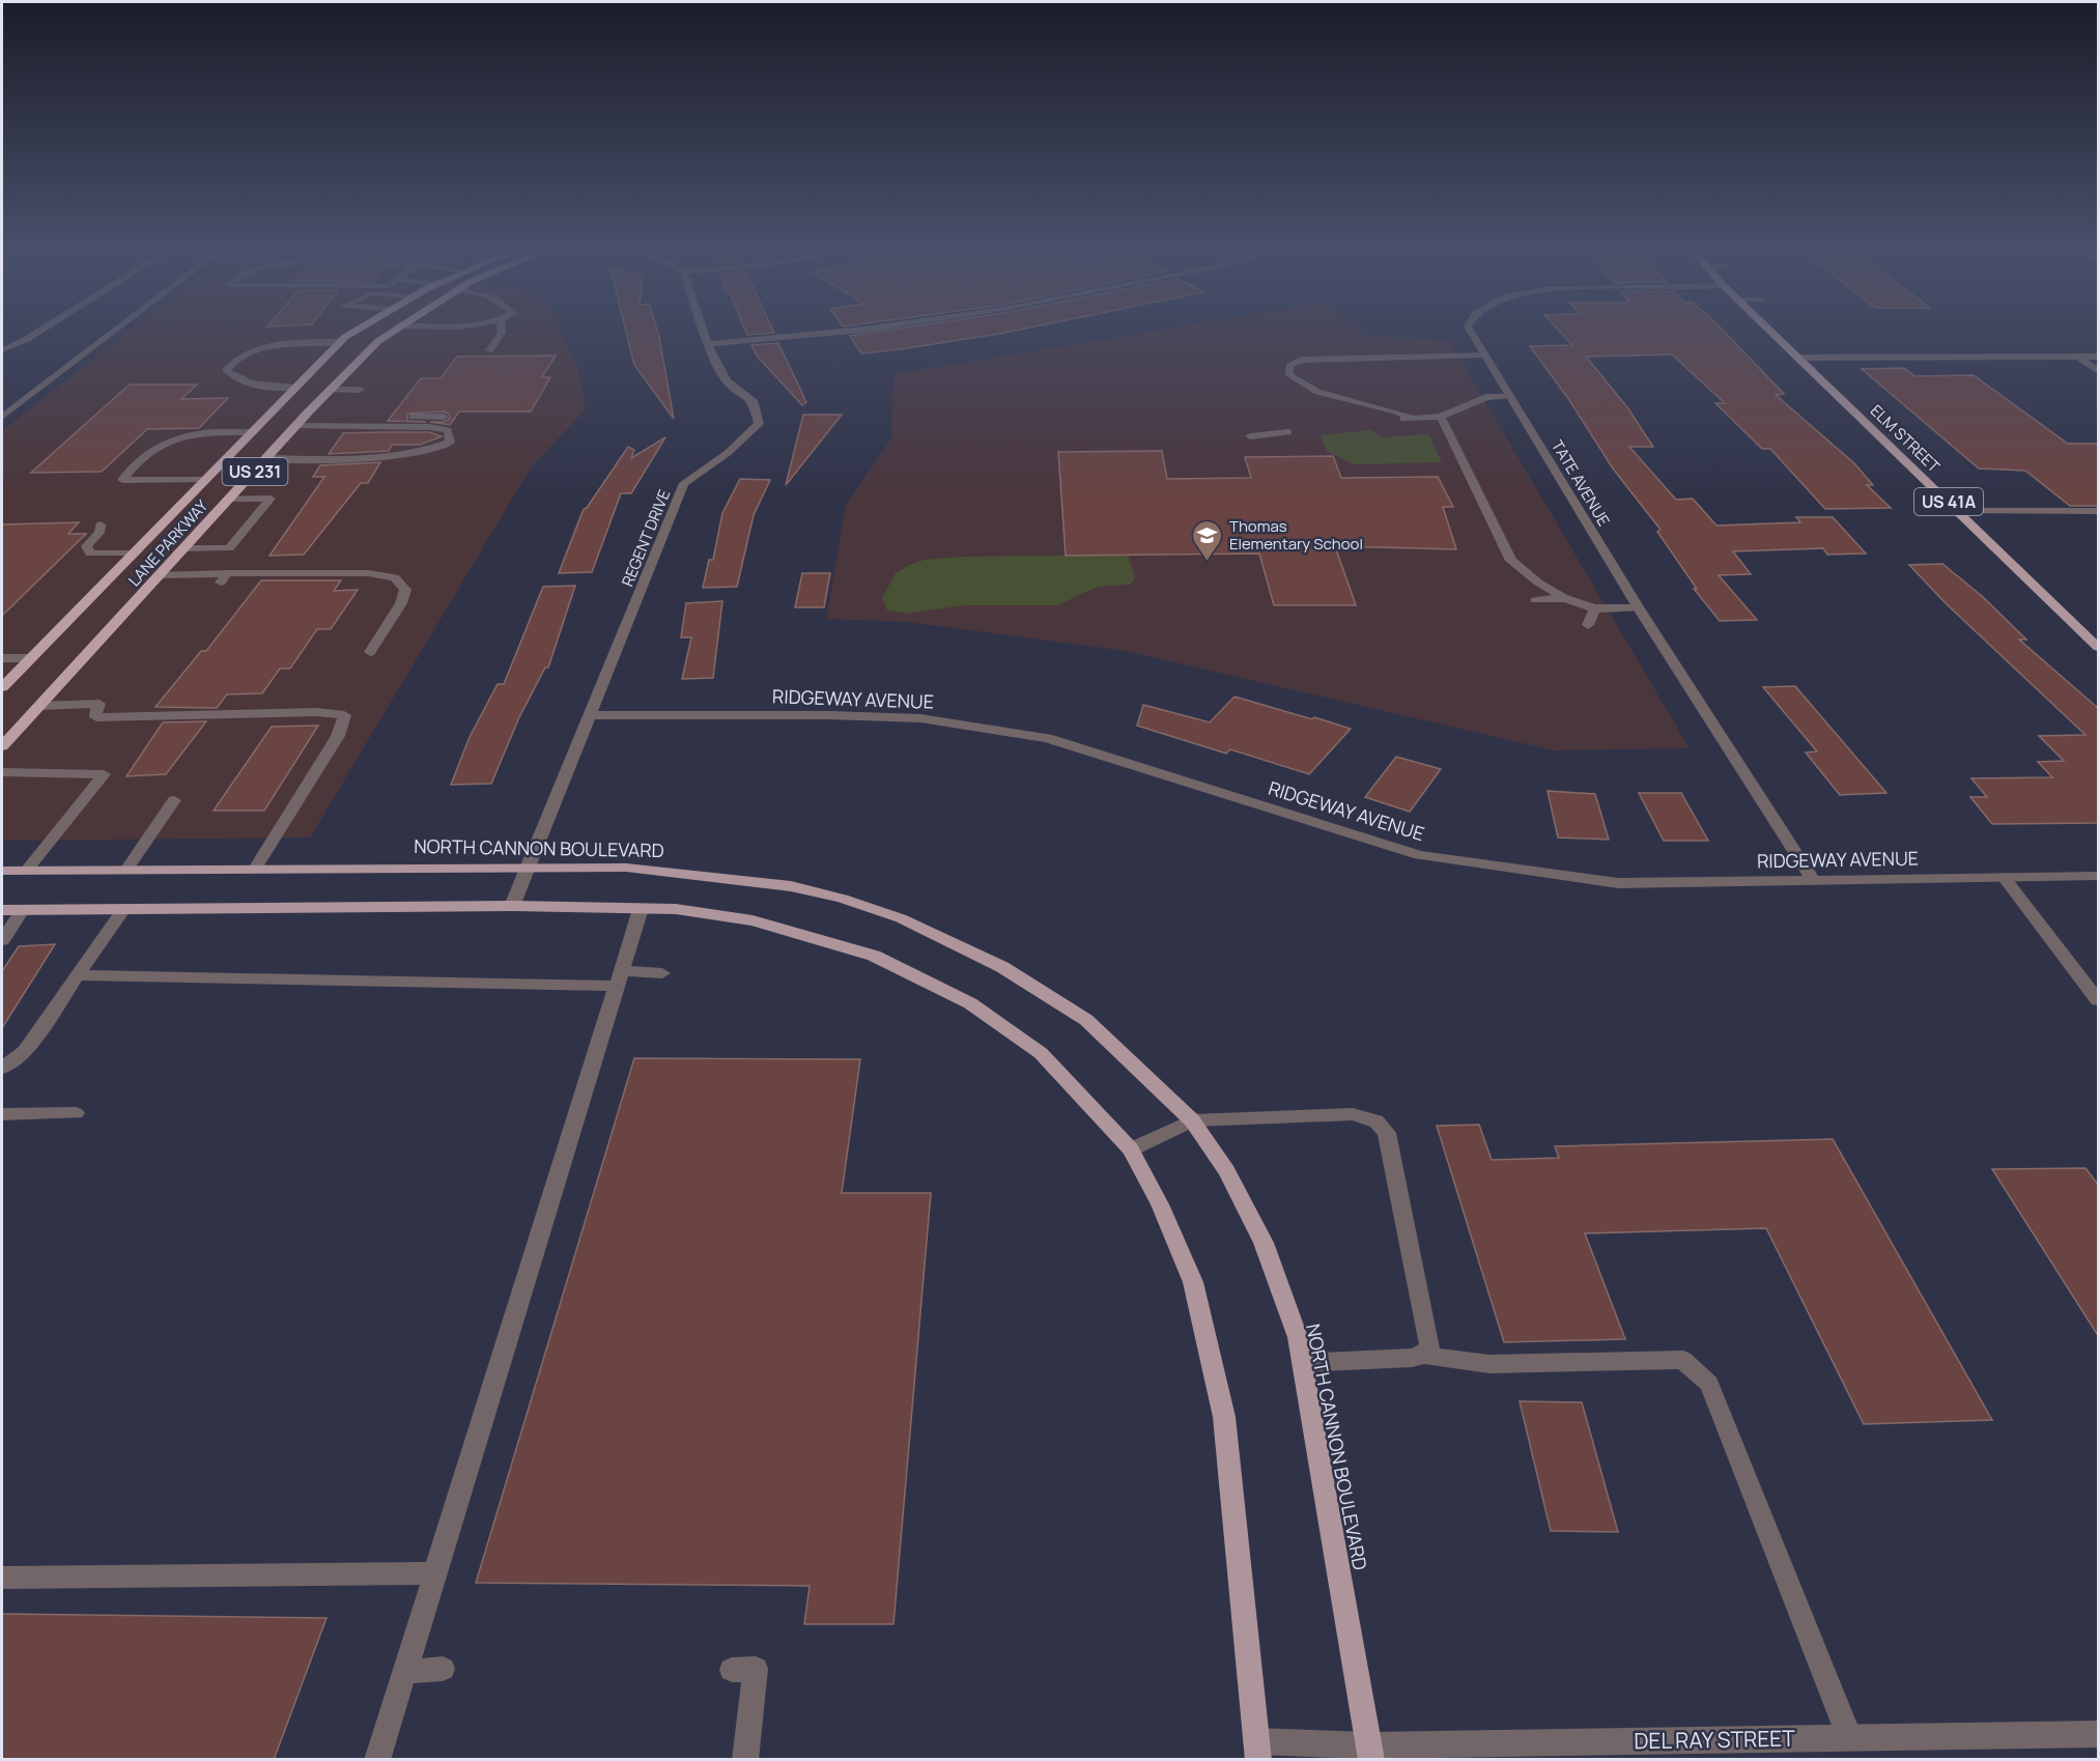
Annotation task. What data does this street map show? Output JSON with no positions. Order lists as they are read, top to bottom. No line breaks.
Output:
{"streets":{"highway":["US 231","LANE PARKWAY"],"main road":["ELM STREET","US 41A","NORTH CANNON BOULEVARD"],"street":["TATE AVENUE","REGENT DRIVE","RIDGEWAY AVENUE","DEL RAY STREET"]},"crossings":[["TATE AVENUE","RIDGEWAY AVENUE"],["REGENT DRIVE","RIDGEWAY AVENUE"],["REGENT DRIVE","NORTH CANNON BOULEVARD"],["NORTH CANNON BOULEVARD","DEL RAY STREET"]],"places":{"school or university":["Thomas Elementary School"]}}
